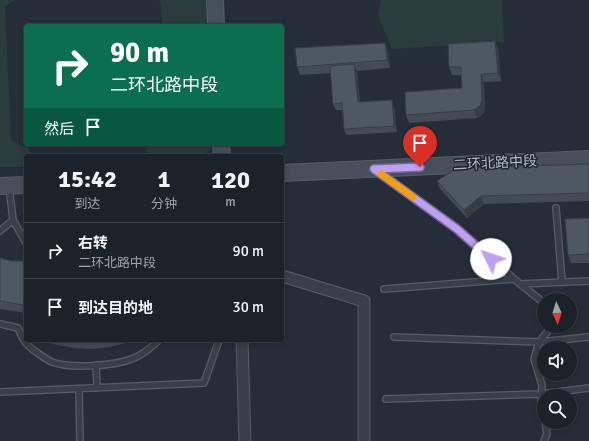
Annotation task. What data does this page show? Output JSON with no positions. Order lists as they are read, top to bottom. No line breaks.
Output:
{"streets":{"main road":["二环北路中段"]},"north":"bottom","page":{"turn":["90 m","二环北路中段"],"then":"然后","eta":["15:42","到达","1","分钟","120","m"],"list":[{"name":"右转","note":"二环北路中段","value":"90 m"},{"name":"到达目的地","value":"30 m"}]}}
